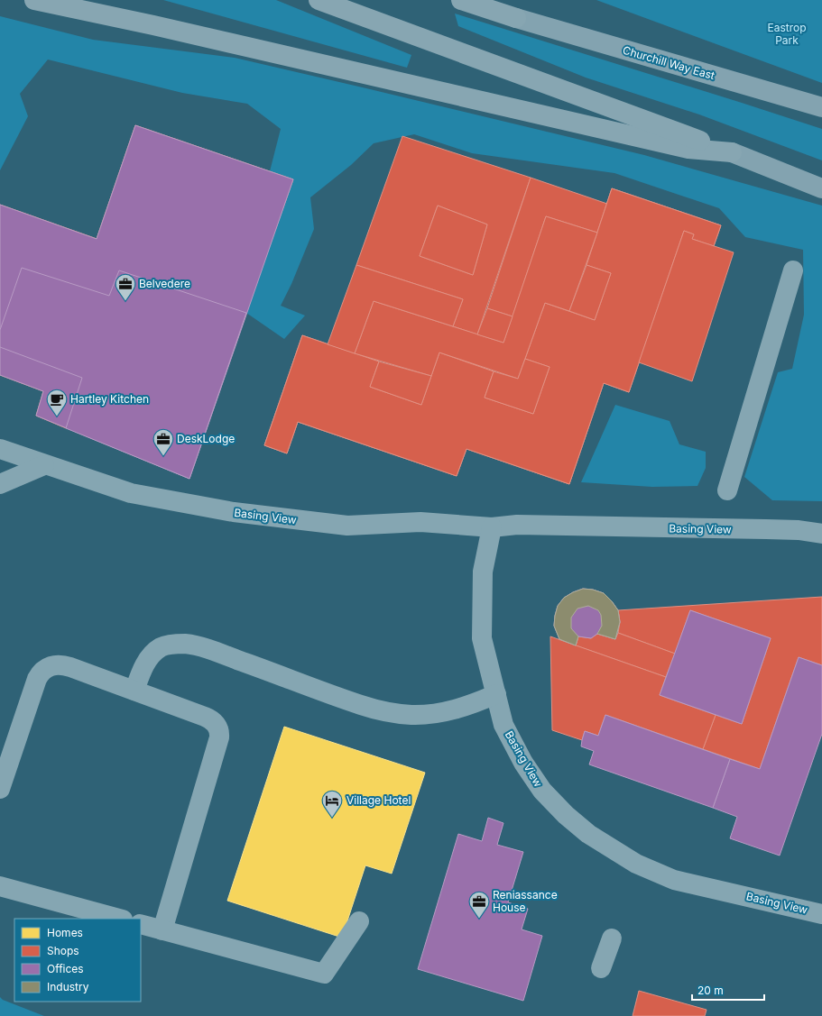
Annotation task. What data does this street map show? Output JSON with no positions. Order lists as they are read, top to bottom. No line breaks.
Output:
{"streets":{"main road":["Churchill Way East"],"street":["Basing View"]},"parks":["Eastrop Park"],"places":{"office":["Belvedere","DeskLodge","Reniassance House"],"cafe":["Hartley Kitchen"],"hotel":["Village Hotel"]},"legend":["Homes","Shops","Offices","Industry"],"scale_bar":"20 m"}
